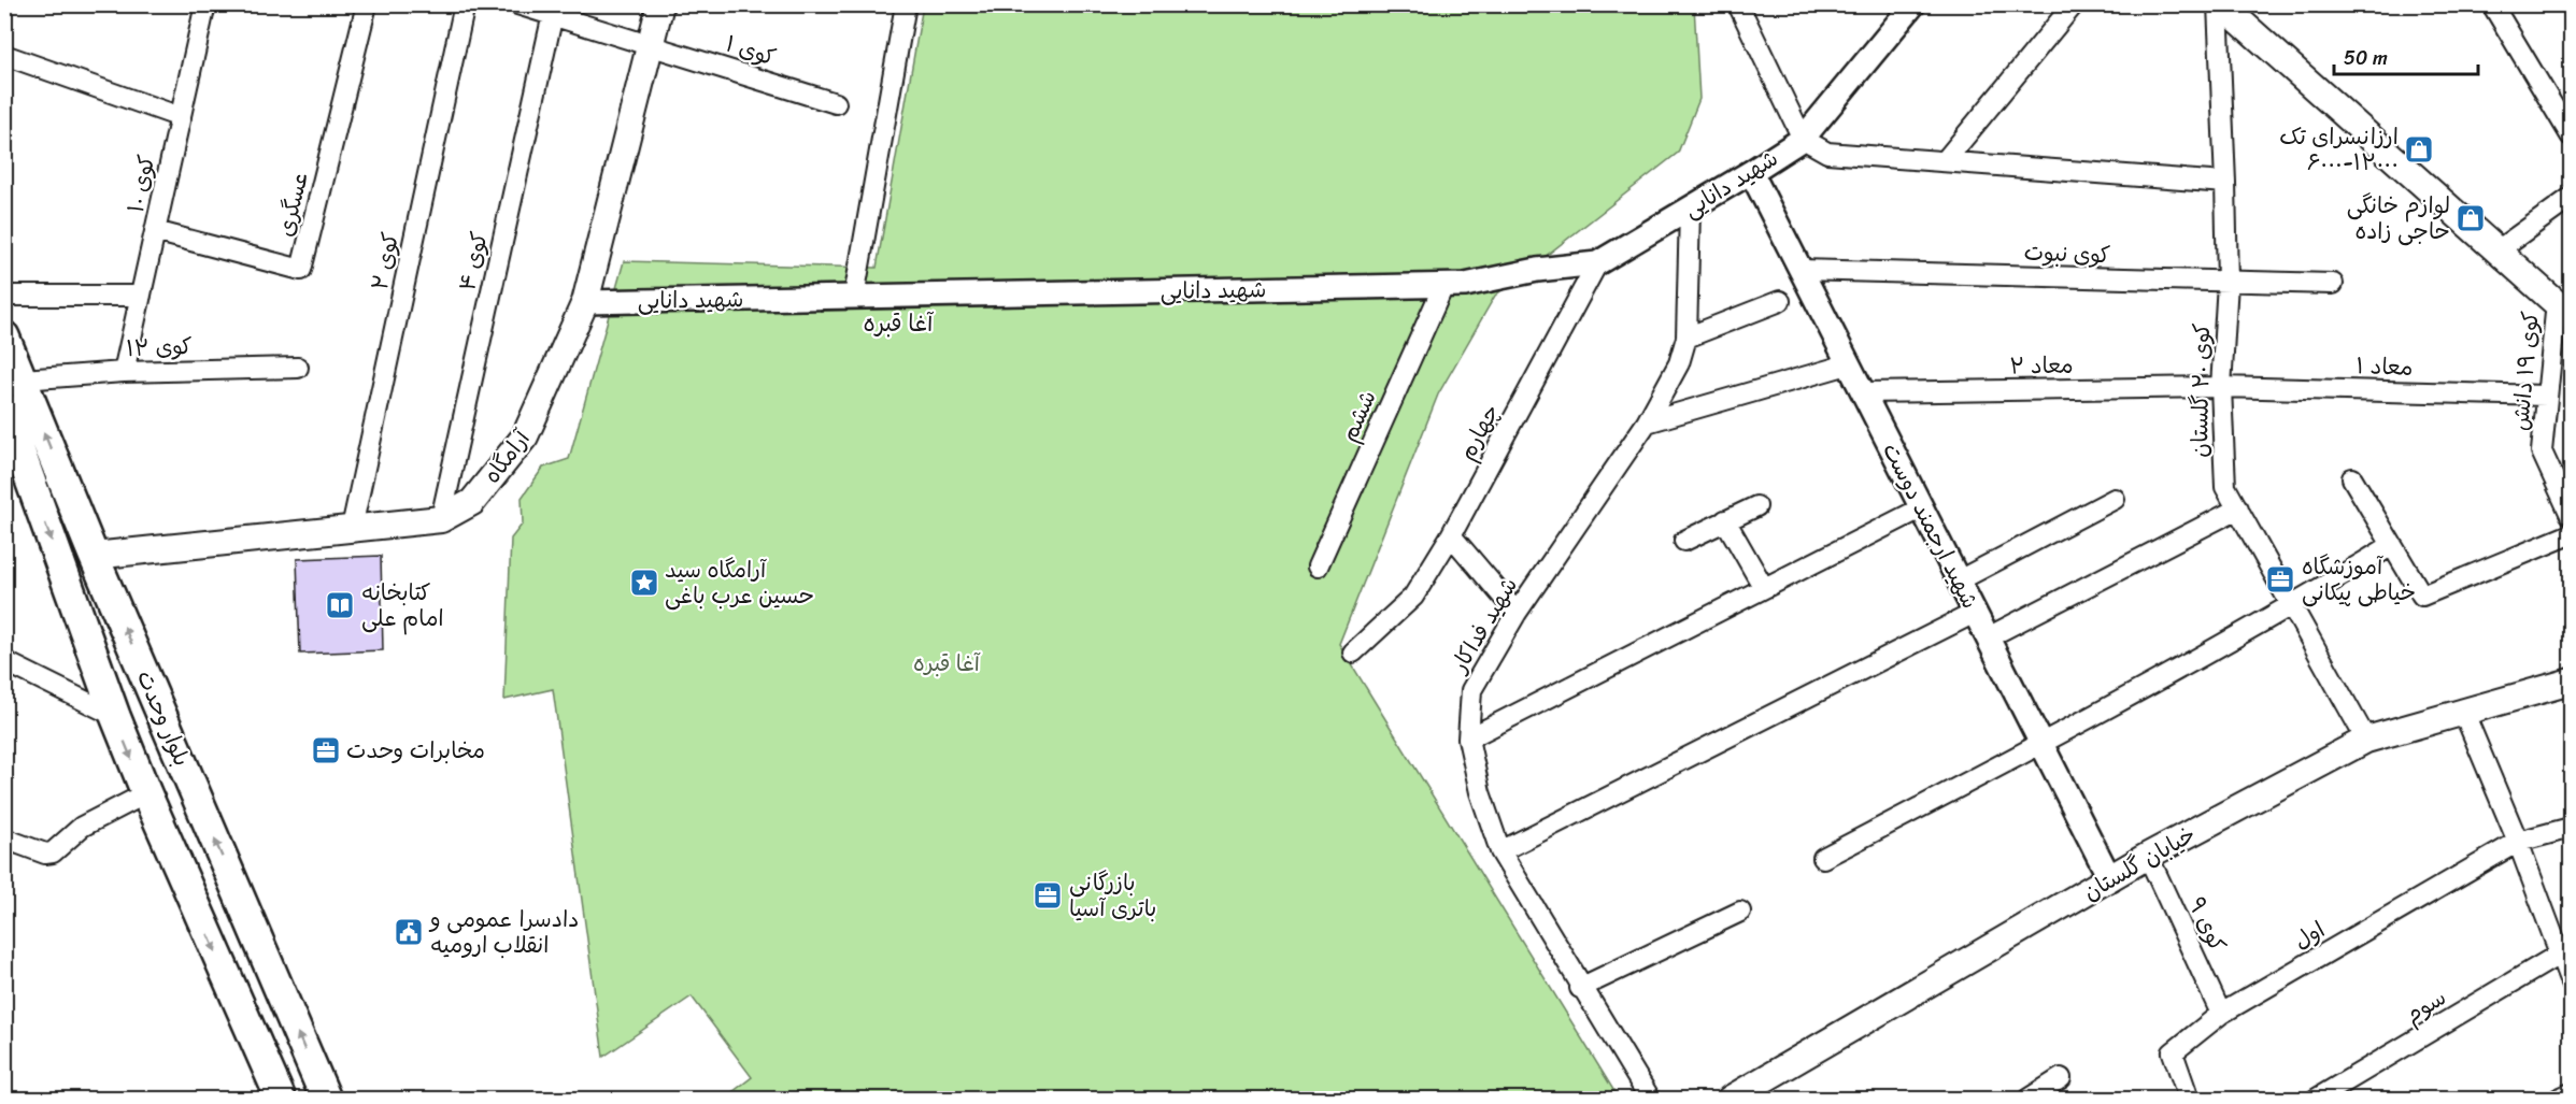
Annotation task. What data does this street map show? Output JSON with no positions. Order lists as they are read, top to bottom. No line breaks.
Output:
{"streets":{"main road":["آرامگاه","بلوار وحدت","خیابان گلستان"],"street":["کوی ۱","کوی ۱۰","شهید دانایی","عسگری","کوی نبوت","کوی ۲","کوی ۴","کوی ۱۲","معاد ۲","معاد ۱","کوی ۱۹ دانش","کوی ۲۰ گلستان","ششم","چهارم","شهید ارجمند دوست","شهید فداکار","کوی ۹","اول","سوم"]},"crossings":[["کوی ۱","کوی ۴"],["کوی ۱","آرامگاه"],["کوی ۱۰","عسگری"],["کوی ۱۰","کوی ۱۲"],["شهید دانایی","ششم"],["شهید دانایی","چهارم"],["شهید دانایی","آرامگاه"],["شهید دانایی","شهید ارجمند دوست"],["شهید دانایی","شهید فداکار"],["کوی نبوت","کوی ۲۰ گلستان"],["کوی نبوت","شهید ارجمند دوست"],["کوی ۲","آرامگاه"],["کوی ۴","آرامگاه"],["کوی ۱۲","بلوار وحدت"],["معاد ۲","معاد ۱"],["معاد ۲","کوی ۲۰ گلستان"],["معاد ۲","شهید ارجمند دوست"],["معاد ۱","کوی ۱۹ دانش"],["معاد ۱","کوی ۲۰ گلستان"],["کوی ۲۰ گلستان","خیابان گلستان"],["آرامگاه","بلوار وحدت"],["شهید ارجمند دوست","خیابان گلستان"],["خیابان گلستان","کوی ۹"],["کوی ۹","اول"]],"districts":["آغا قبره"],"parks":["آغا قبره"],"places":{"shop":["ارزانسرای تک ۶۰۰۰-۱۲۰۰۰","لوازم خانگی حاجی زاده"],"office":["آموزشگاه خیاطی پیکانی","مخابرات وحدت","بازرگانی باتری آسیا"],"place":["آرامگاه سید حسین عرب باغی"],"library":["کتابخانه امام علی"],"public building":["دادسرا عمومی و انقلاب ارومیه"]},"scale_bar":"50 m"}
